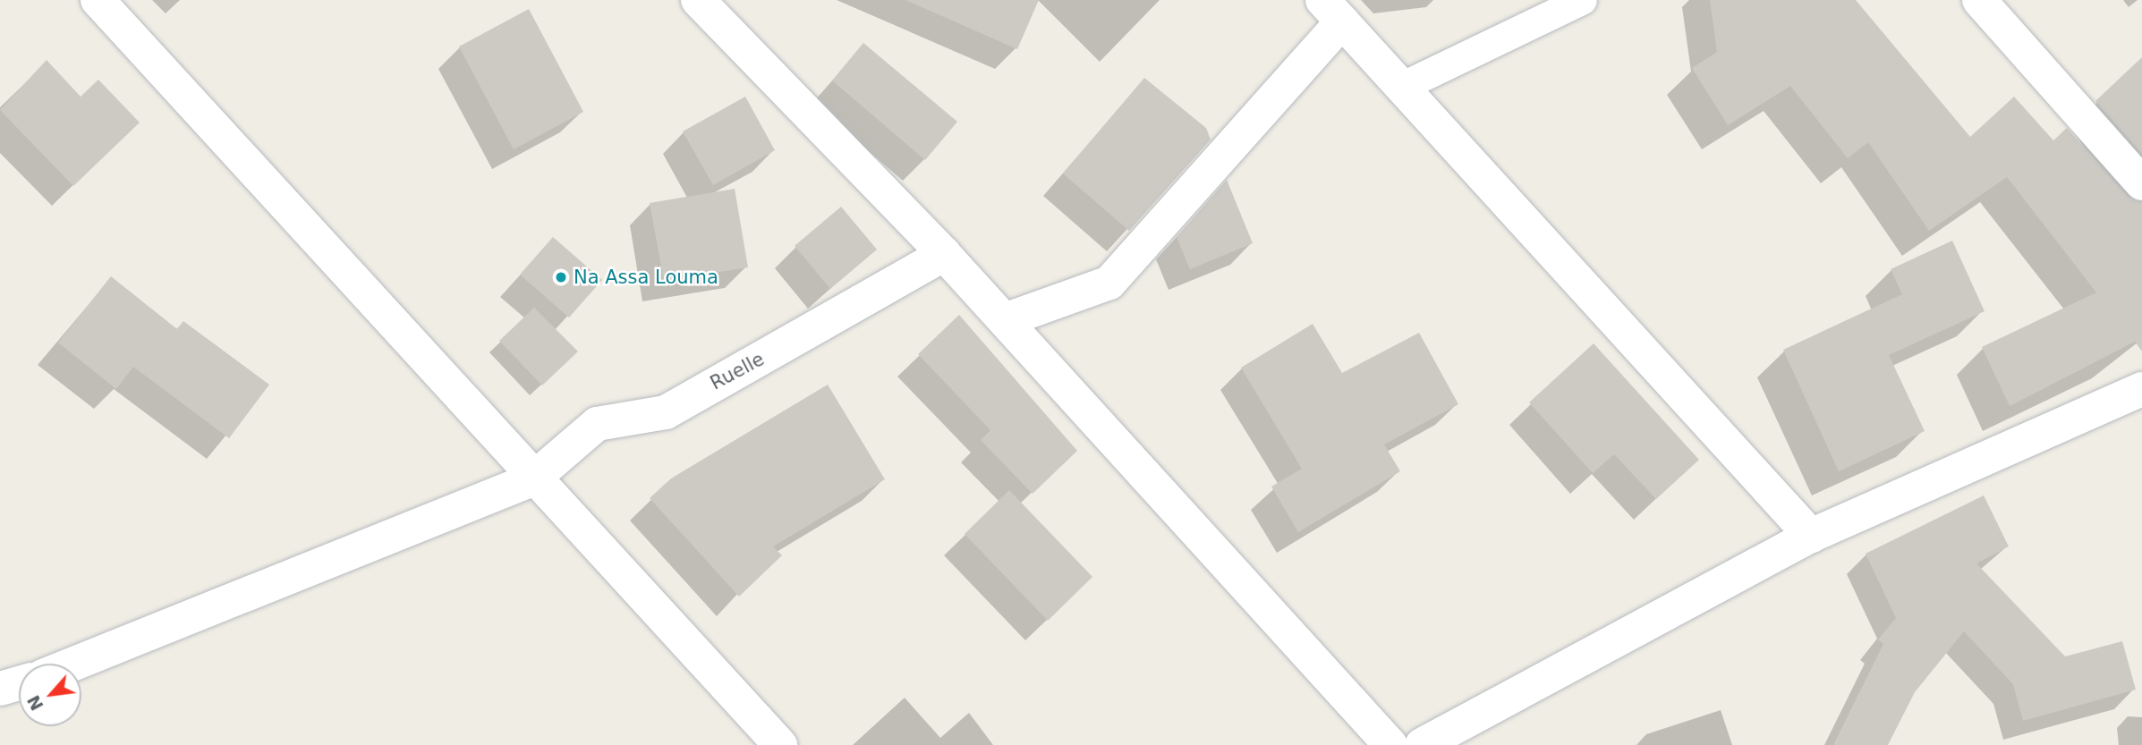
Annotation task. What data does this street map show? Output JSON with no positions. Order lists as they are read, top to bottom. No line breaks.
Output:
{"streets":{"street":["Ruelle"]},"places":["Na Assa Louma"],"north":"bottom left"}
